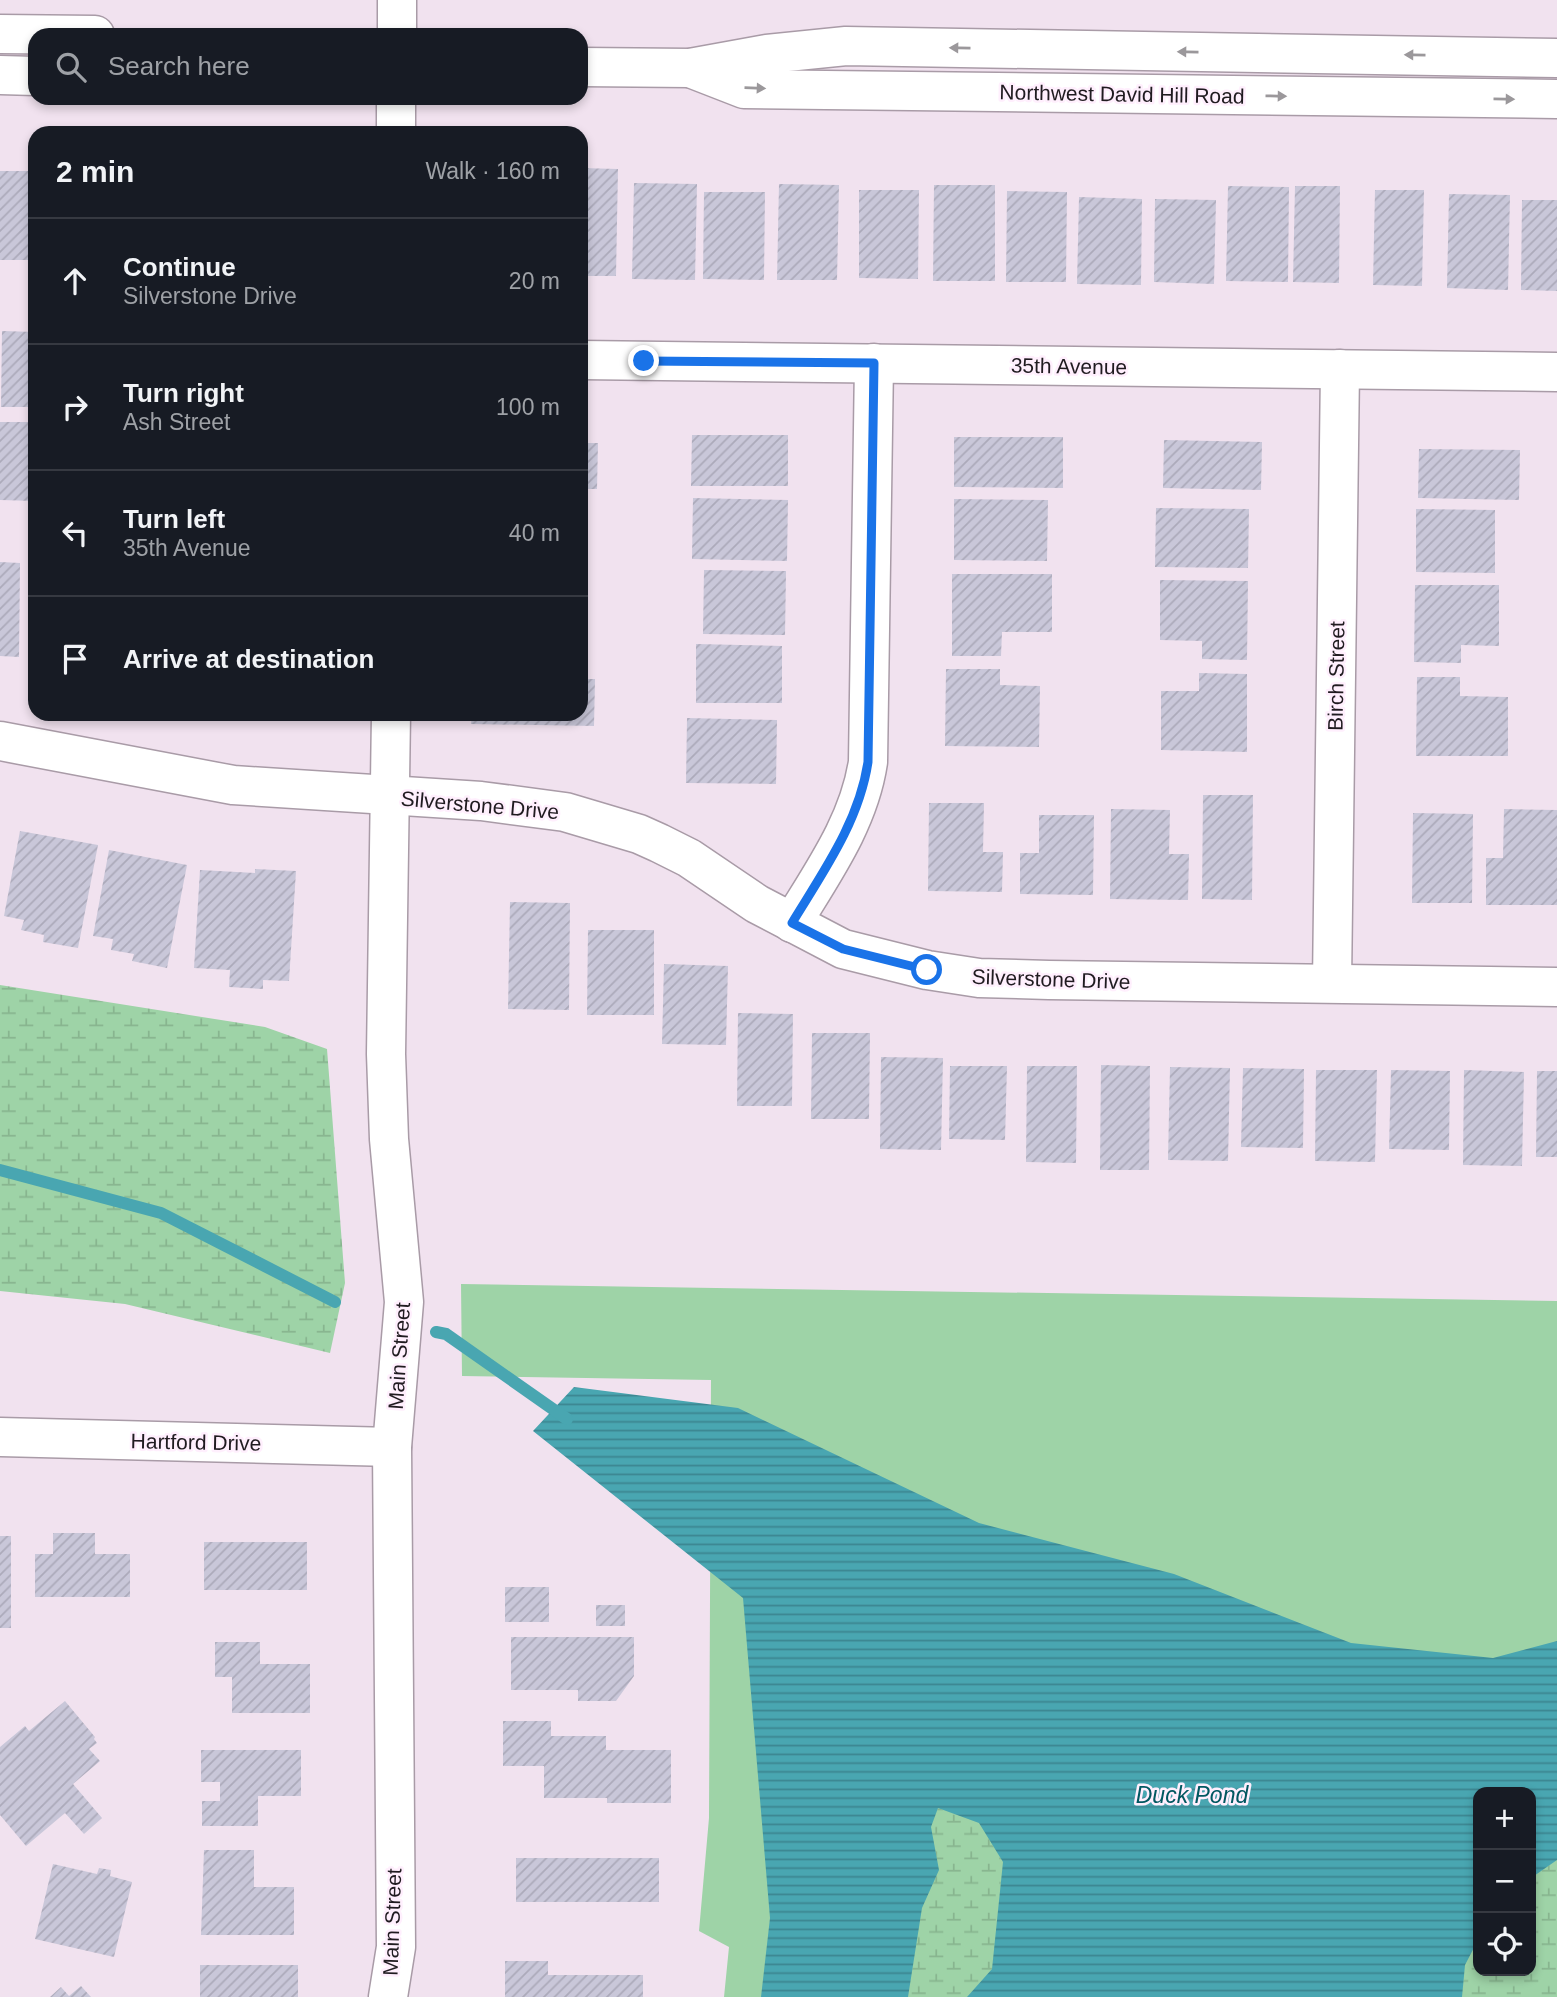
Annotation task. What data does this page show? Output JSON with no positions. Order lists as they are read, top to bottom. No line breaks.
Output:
{"streets":{"street":["Northwest David Hill Road","35th Avenue","Birch Street","Silverstone Drive","Main Street","Hartford Drive"]},"crossings":[["35th Avenue","Birch Street"],["Birch Street","Silverstone Drive"],["Silverstone Drive","Main Street"],["Main Street","Hartford Drive"]],"water":["Duck Pond"],"page":{"search":"Search here","heading":["2 min","Walk · 160 m"],"list":[["Continue","Silverstone Drive","20 m"],["Turn right","Ash Street","100 m"],["Turn left","35th Avenue","40 m"],"Arrive at destination"],"map_buttons":["+","−"]}}
